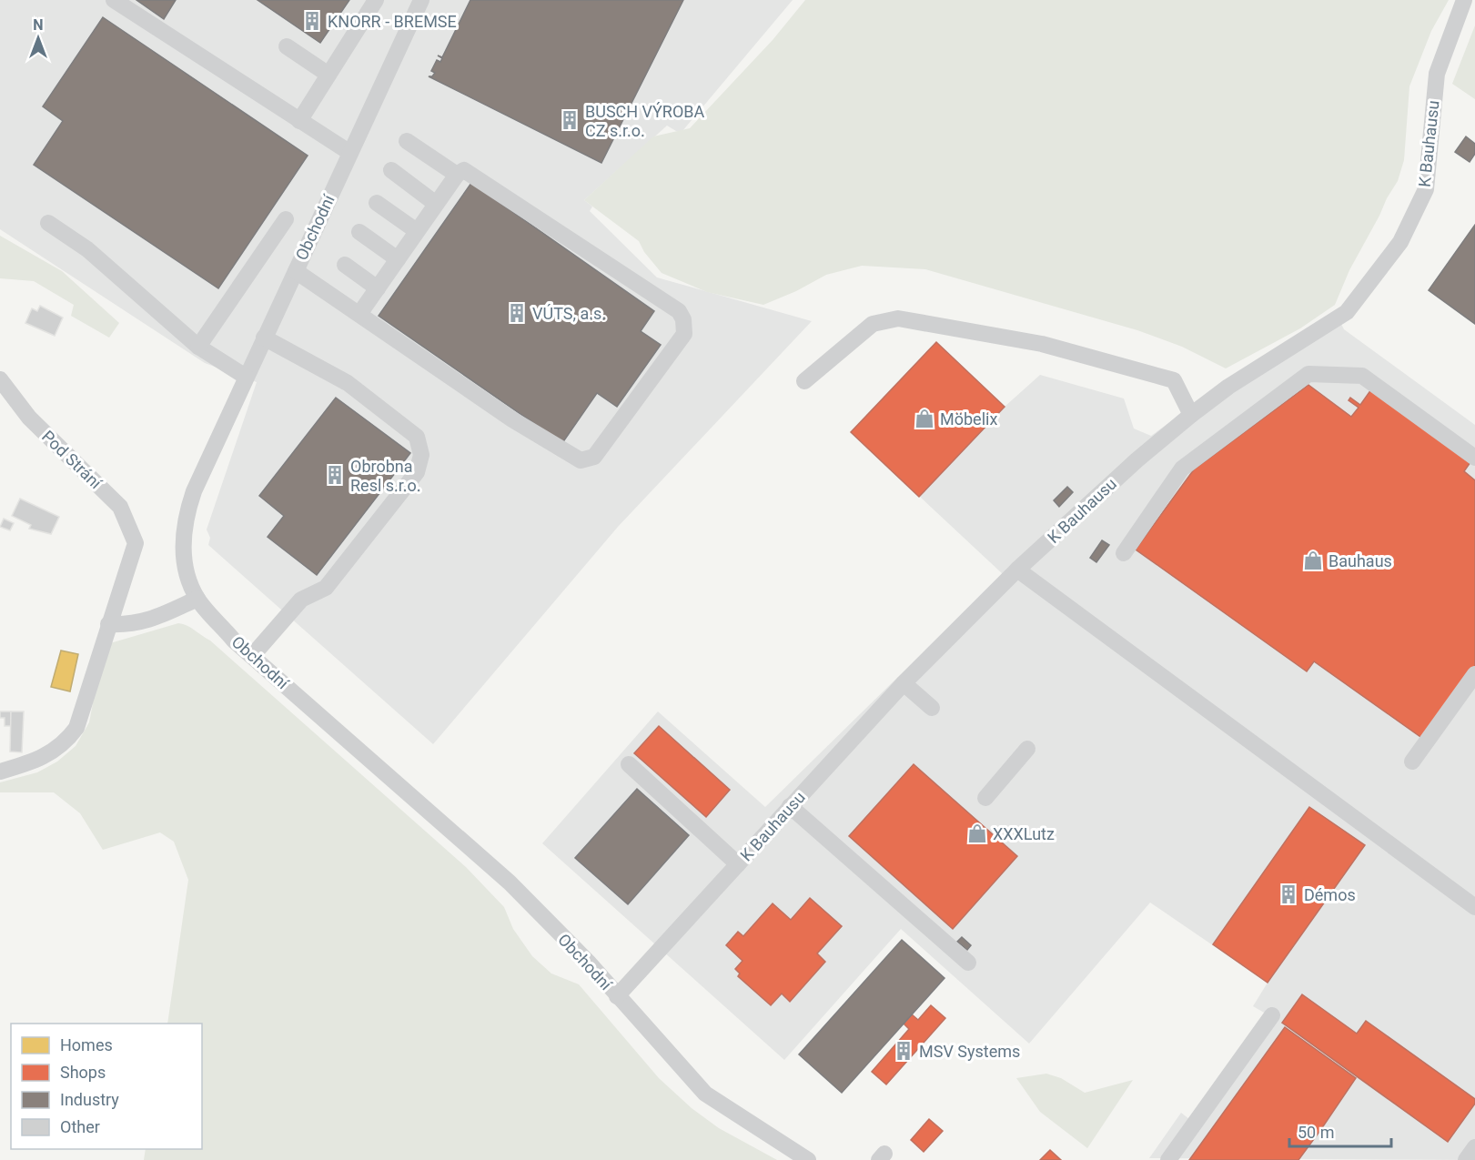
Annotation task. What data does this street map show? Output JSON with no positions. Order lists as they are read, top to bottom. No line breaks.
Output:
{"streets":{"street":["K Bauhausu","Obchodní","Pod Strání"]},"crossings":[["K Bauhausu","Obchodní"]],"places":{"building":["KNORR - BREMSE","BUSCH VÝROBA CZ s.r.o.","VÚTS, a.s.","Obrobna Resl s.r.o.","Démos","MSV Systems"],"shop":["Möbelix","Bauhaus","XXXLutz"]},"legend":["Homes","Shops","Industry","Other"],"scale_bar":"50 m","north":"top"}
